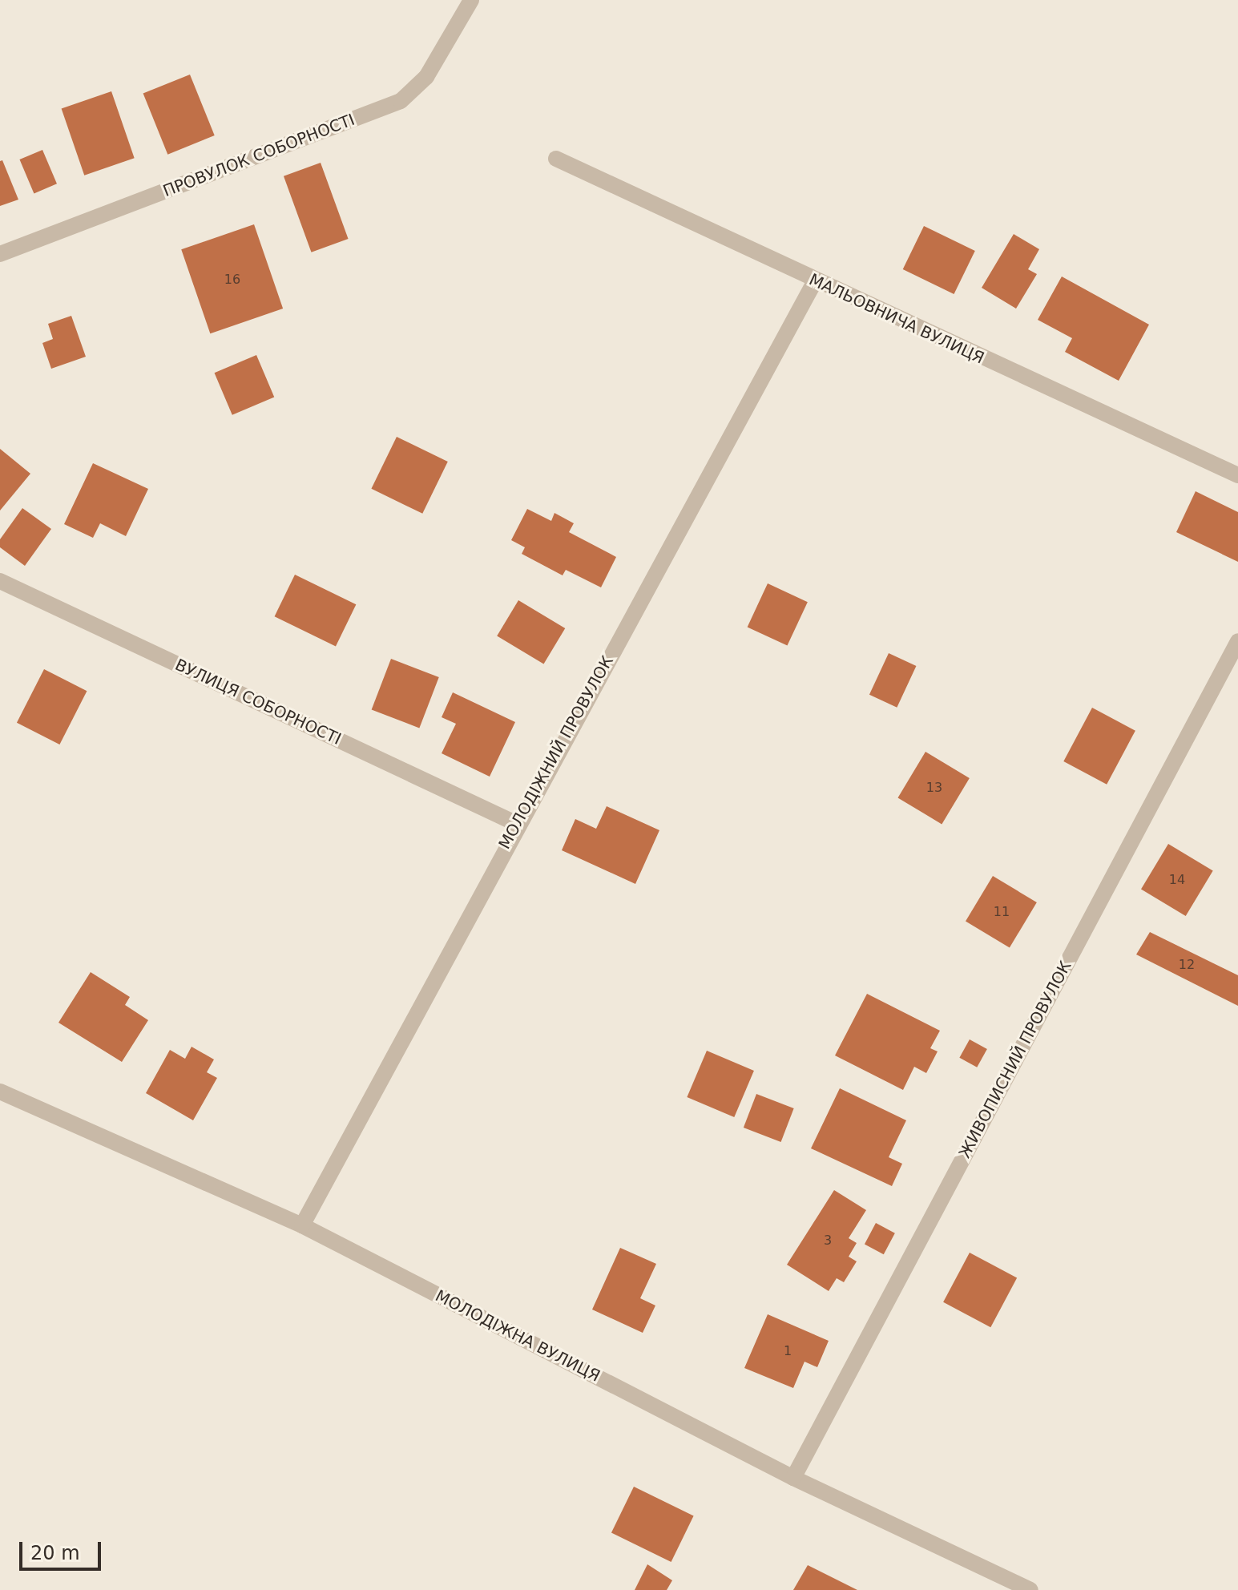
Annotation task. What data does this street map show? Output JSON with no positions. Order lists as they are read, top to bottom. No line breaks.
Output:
{"streets":{"street":["ПРОВУЛОК СОБОРНОСТІ","МАЛЬОВНИЧА ВУЛИЦЯ","ВУЛИЦЯ СОБОРНОСТІ","МОЛОДІЖНИЙ ПРОВУЛОК","ЖИВОПИСНИЙ ПРОВУЛОК","МОЛОДІЖНА ВУЛИЦЯ"]},"crossings":[["МАЛЬОВНИЧА ВУЛИЦЯ","МОЛОДІЖНИЙ ПРОВУЛОК"],["ВУЛИЦЯ СОБОРНОСТІ","МОЛОДІЖНИЙ ПРОВУЛОК"],["МОЛОДІЖНИЙ ПРОВУЛОК","МОЛОДІЖНА ВУЛИЦЯ"],["ЖИВОПИСНИЙ ПРОВУЛОК","МОЛОДІЖНА ВУЛИЦЯ"]],"house_numbers":["16","13","14","11","12","3","1"],"scale_bar":"20 m"}
